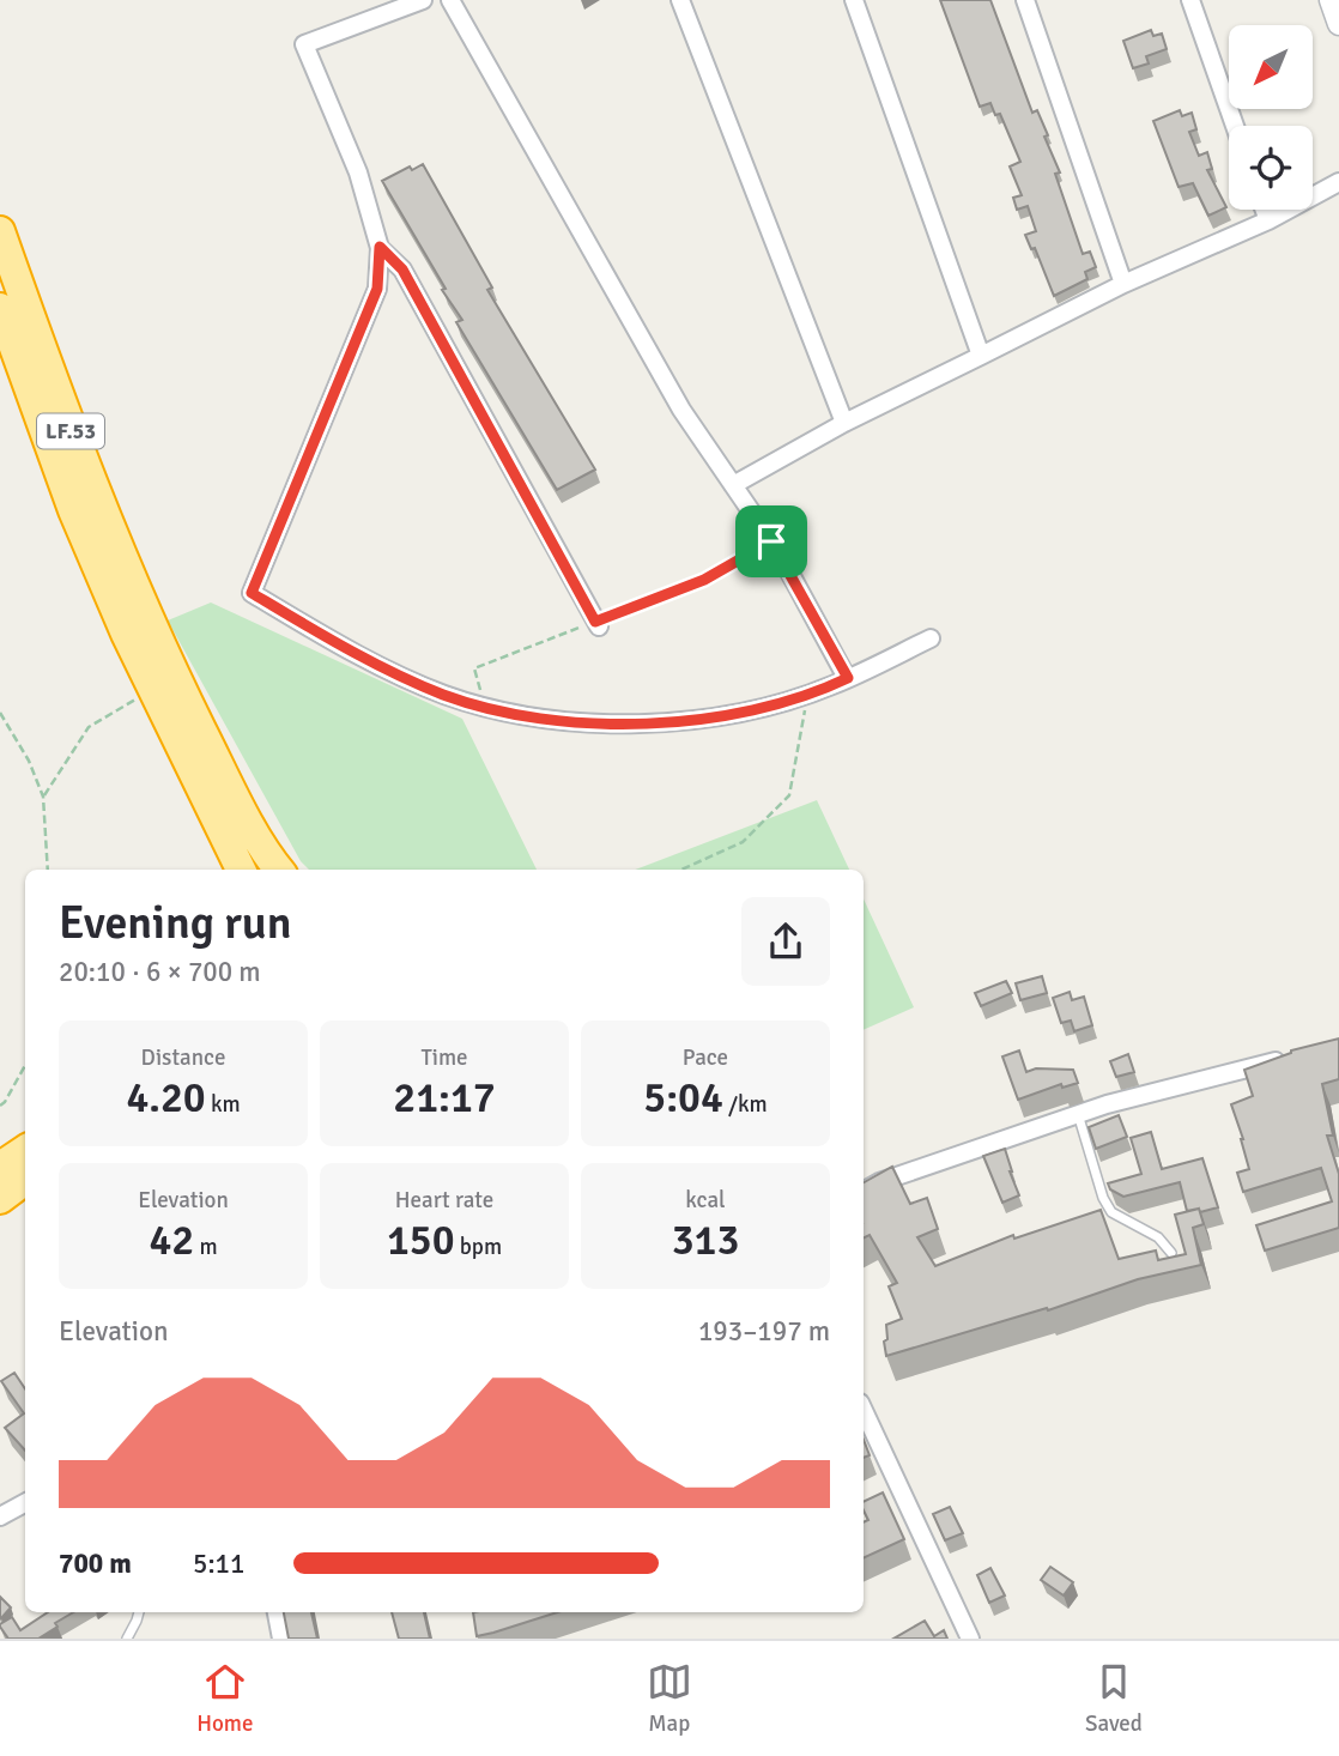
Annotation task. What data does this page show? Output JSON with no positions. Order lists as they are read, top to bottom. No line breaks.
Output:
{"streets":{"highway":["LF.53"]},"north":"bottom left","page":{"heading":["Evening run","20:10 · 6 × 700 m"],"stats":[["Distance","4.20 km"],["Time","21:17"],["Pace","5:04 /km"],["Elevation","42 m"],["Heart rate","150 bpm"],["kcal","313"]],"chart":["Elevation","193–197 m"],"list":[{"name":"700 m","note":"5:11"}],"tabs":["Home","Map","Saved"]}}
